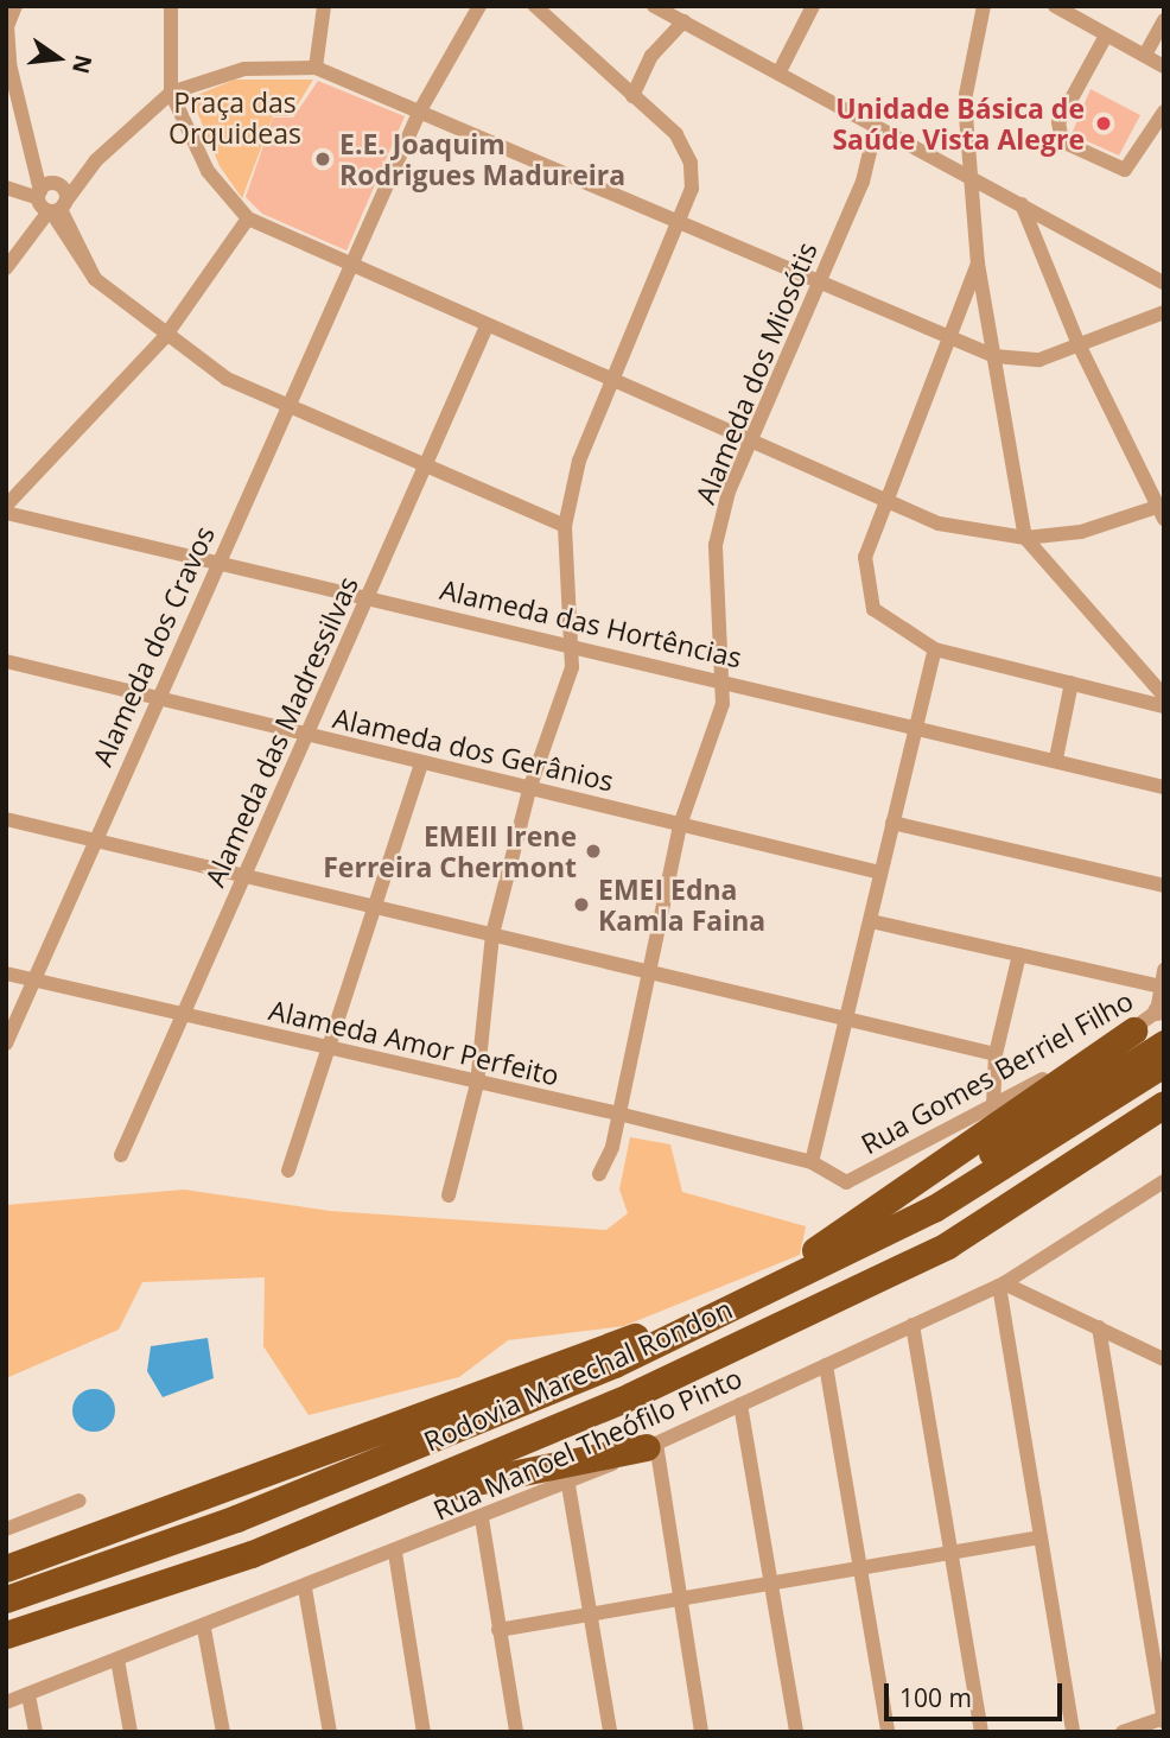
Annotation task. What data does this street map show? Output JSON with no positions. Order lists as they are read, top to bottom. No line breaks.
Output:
{"streets":{"highway":["Rodovia Marechal Rondon"],"street":["Alameda dos Miosótis","Alameda das Hortências","Alameda dos Cravos","Alameda das Madressilvas","Alameda dos Gerânios","Alameda Amor Perfeito","Rua Gomes Berriel Filho","Rua Manoel Theófilo Pinto"]},"crossings":[["Alameda dos Miosótis","Alameda das Hortências"],["Alameda dos Miosótis","Alameda dos Gerânios"],["Alameda dos Miosótis","Alameda Amor Perfeito"],["Alameda das Hortências","Alameda dos Cravos"],["Alameda das Hortências","Alameda das Madressilvas"],["Alameda dos Cravos","Alameda dos Gerânios"],["Alameda dos Cravos","Alameda Amor Perfeito"],["Alameda das Madressilvas","Alameda dos Gerânios"],["Alameda das Madressilvas","Alameda Amor Perfeito"],["Alameda Amor Perfeito","Rua Gomes Berriel Filho"]],"parks":["Praça das Orquideas"],"places":["Unidade Básica de Saúde Vista Alegre","E.E. Joaquim Rodrigues Madureira","EMEII Irene Ferreira Chermont","EMEI Edna Kamla Faina"],"scale_bar":"100 m","north":"right"}
